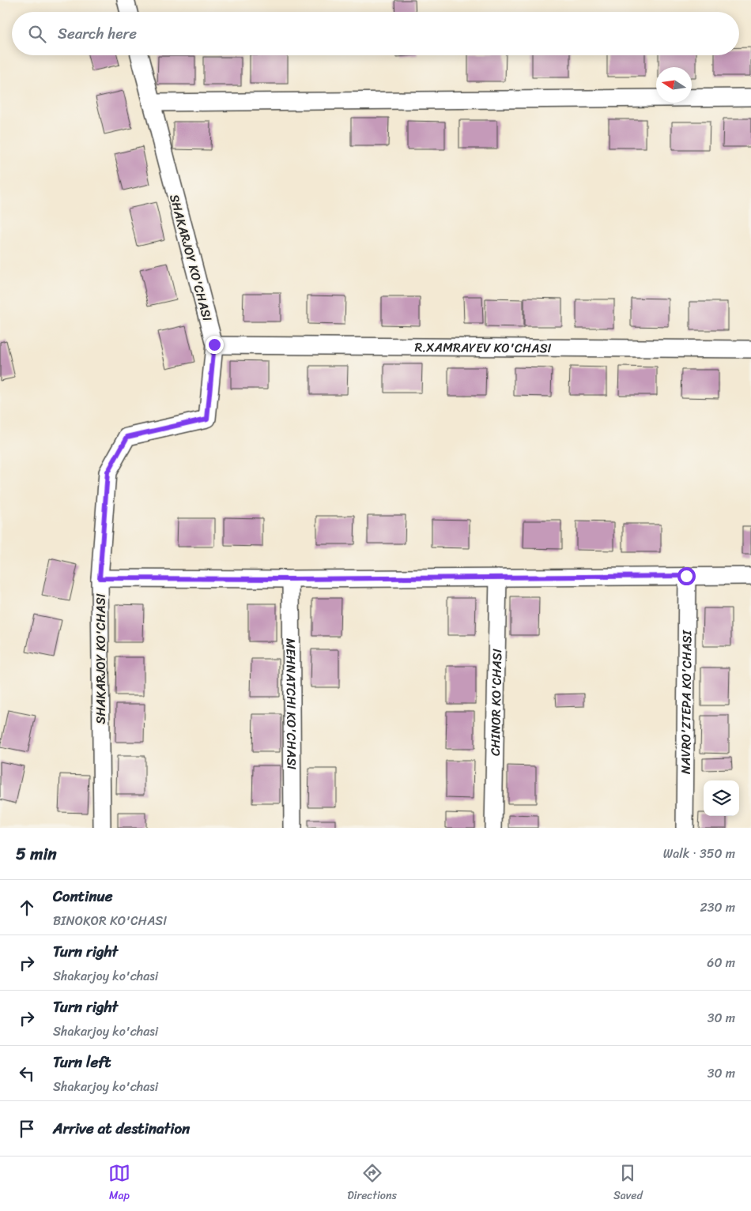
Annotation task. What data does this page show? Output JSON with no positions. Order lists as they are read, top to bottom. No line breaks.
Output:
{"streets":{"street":["SHAKARJOY KO'CHASI","R.XAMRAYEV KO'CHASI","CHINOR KO'CHASI","NAVRO'ZTEPA KO'CHASI","MEHNATCHI KO'CHASI"]},"crossings":[["SHAKARJOY KO'CHASI","R.XAMRAYEV KO'CHASI"]],"north":"left","page":{"search":"Search here","heading":["5 min","Walk · 350 m"],"list":[["Continue","BINOKOR KO'CHASI","230 m"],["Turn right","Shakarjoy ko'chasi","60 m"],["Turn right","Shakarjoy ko'chasi","30 m"],["Turn left","Shakarjoy ko'chasi","30 m"],"Arrive at destination"],"nav":["Map","Directions","Saved"]}}
